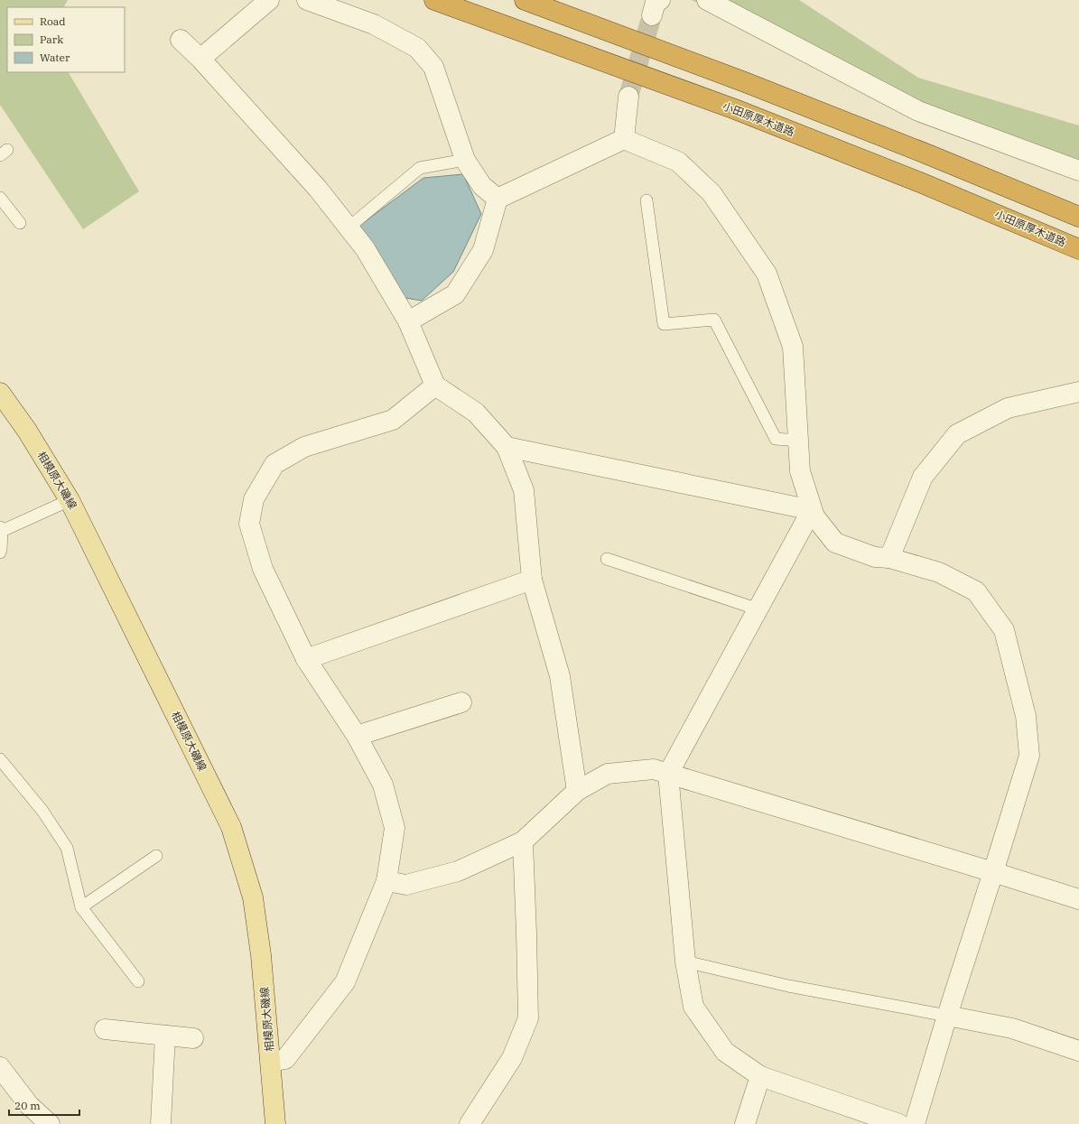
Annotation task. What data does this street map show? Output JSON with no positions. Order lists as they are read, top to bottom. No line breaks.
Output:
{"streets":{"highway":["小田原厚木道路"],"main road":["相模原大磯線"]},"legend":["Road","Park","Water"],"scale_bar":"20 m"}
